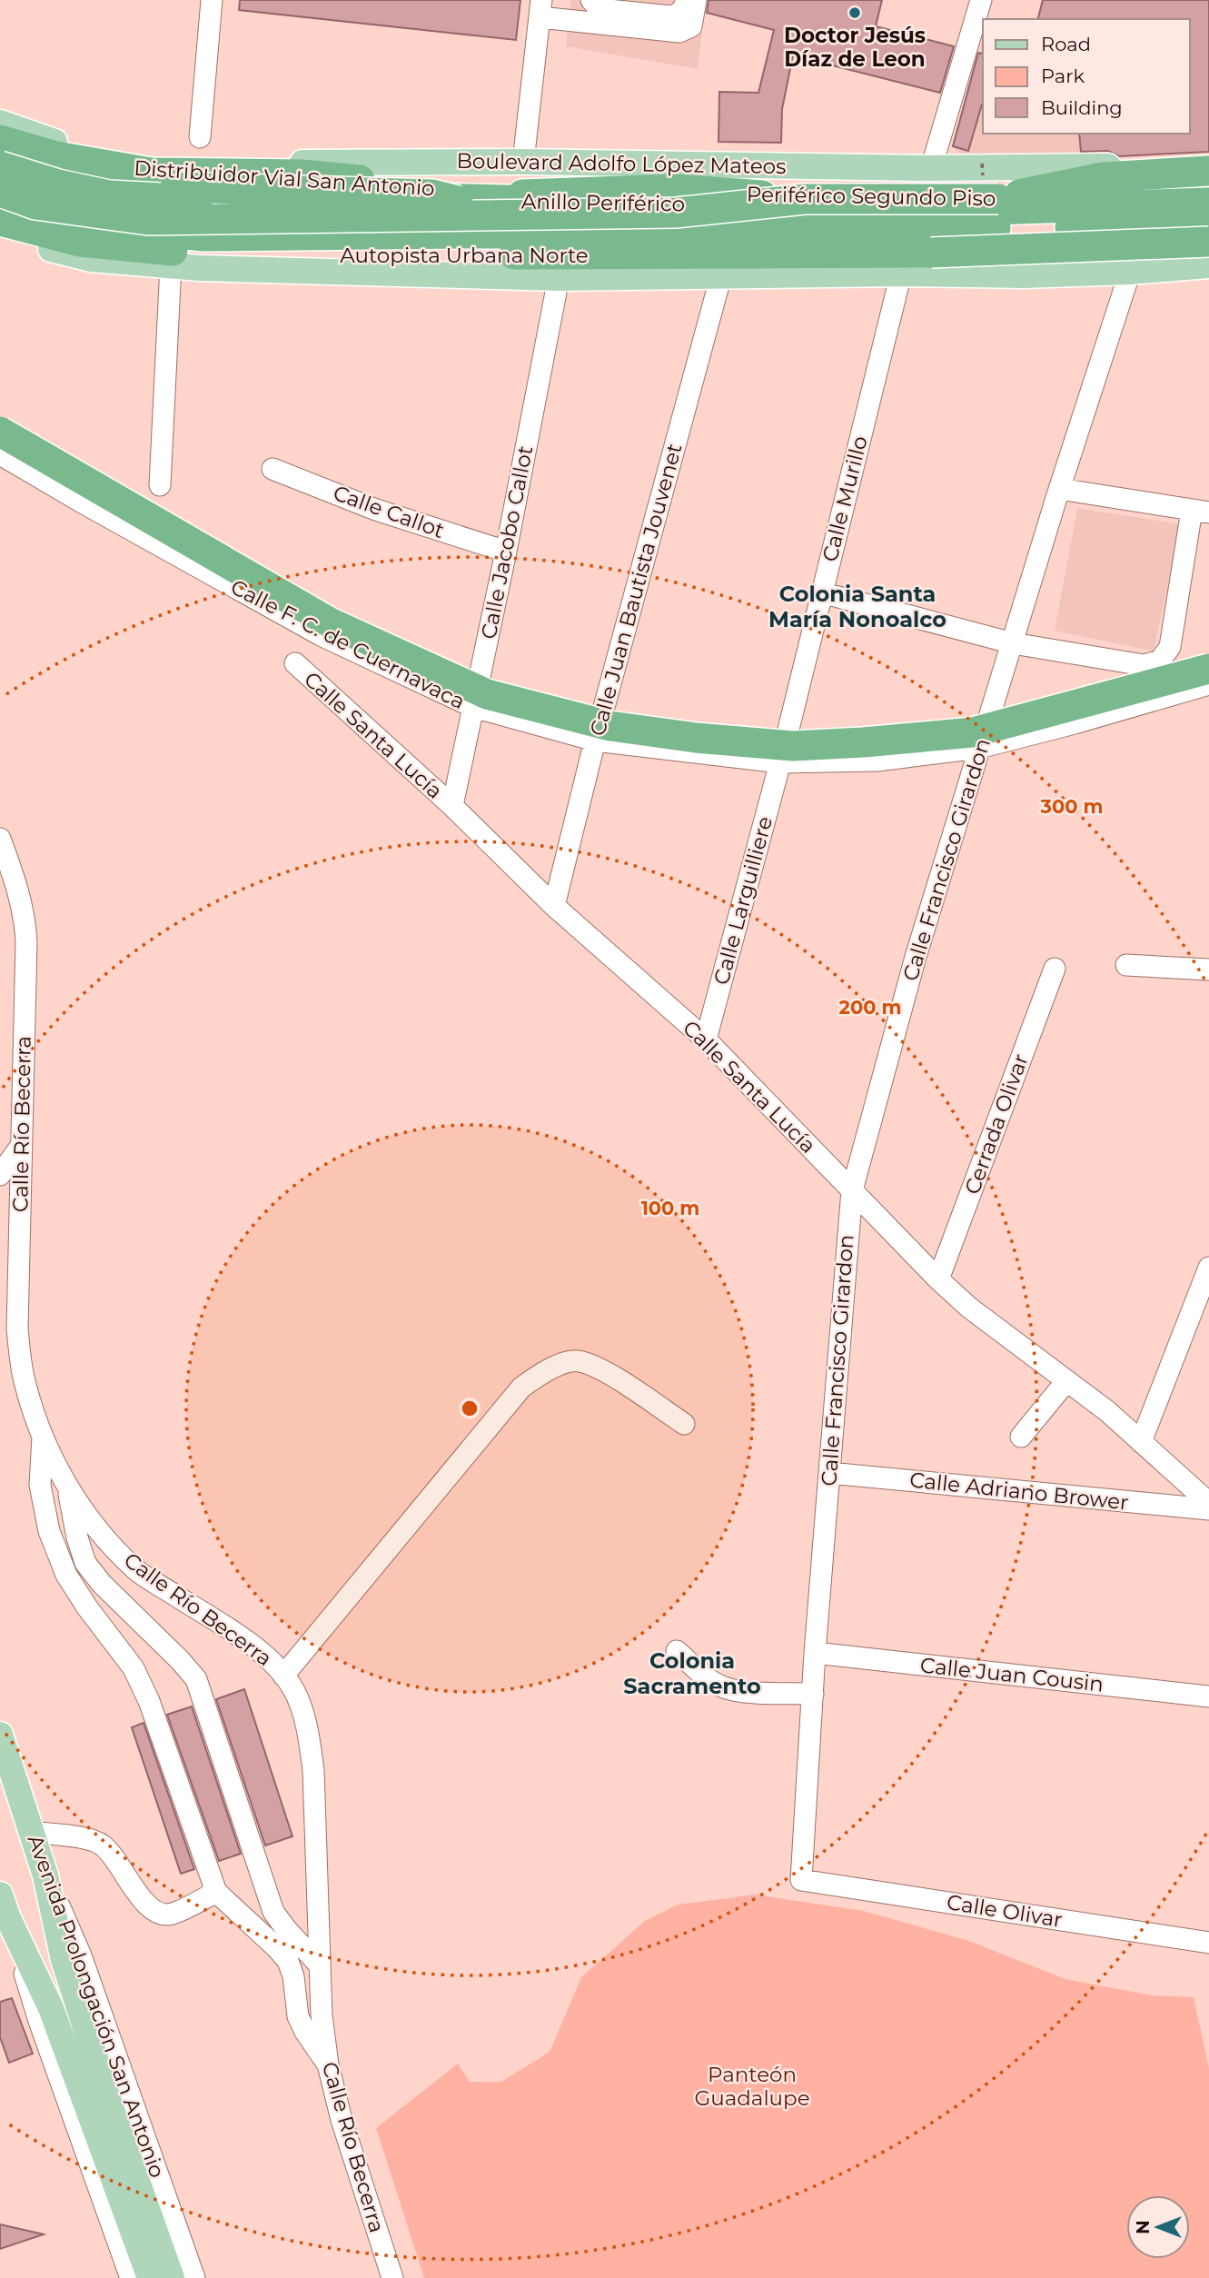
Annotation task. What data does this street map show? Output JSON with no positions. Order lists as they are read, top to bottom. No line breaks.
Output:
{"streets":{"highway":["Distribuidor Vial San Antonio","Periférico Segundo Piso","Anillo Periférico","Autopista Urbana Norte"],"main road":["Boulevard Adolfo López Mateos","Avenida Prolongación San Antonio"],"street":["Calle Murillo","Calle Callot","Calle Jacobo Callot","Calle Juan Bautista Jouvenet","Calle F. C. de Cuernavaca","Calle Santa Lucía","Calle Francisco Girardon","Calle Larguilliere","Calle Río Becerra","Cerrada Olivar","Calle Adriano Brower","Calle Juan Cousin","Calle Olivar"]},"crossings":[["Boulevard Adolfo López Mateos","Distribuidor Vial San Antonio"],["Boulevard Adolfo López Mateos","Anillo Periférico"],["Distribuidor Vial San Antonio","Periférico Segundo Piso"],["Distribuidor Vial San Antonio","Anillo Periférico"],["Calle Murillo","Calle F. C. de Cuernavaca"],["Calle Murillo","Calle Larguilliere"],["Calle Callot","Calle Jacobo Callot"],["Calle Jacobo Callot","Calle F. C. de Cuernavaca"],["Calle Jacobo Callot","Calle Santa Lucía"],["Calle Juan Bautista Jouvenet","Calle F. C. de Cuernavaca"],["Calle Juan Bautista Jouvenet","Calle Santa Lucía"],["Calle F. C. de Cuernavaca","Calle Francisco Girardon"],["Calle F. C. de Cuernavaca","Calle Larguilliere"],["Calle Santa Lucía","Calle Francisco Girardon"],["Calle Santa Lucía","Calle Larguilliere"],["Calle Santa Lucía","Cerrada Olivar"],["Calle Francisco Girardon","Calle Adriano Brower"],["Calle Francisco Girardon","Calle Juan Cousin"],["Calle Francisco Girardon","Calle Olivar"]],"districts":["Colonia Santa María Nonoalco","Colonia Sacramento"],"parks":["Panteón Guadalupe"],"places":["Doctor Jesús Díaz de Leon"],"legend":["Road","Park","Building"],"north":"left","rings":["300 m","200 m","100 m"]}
